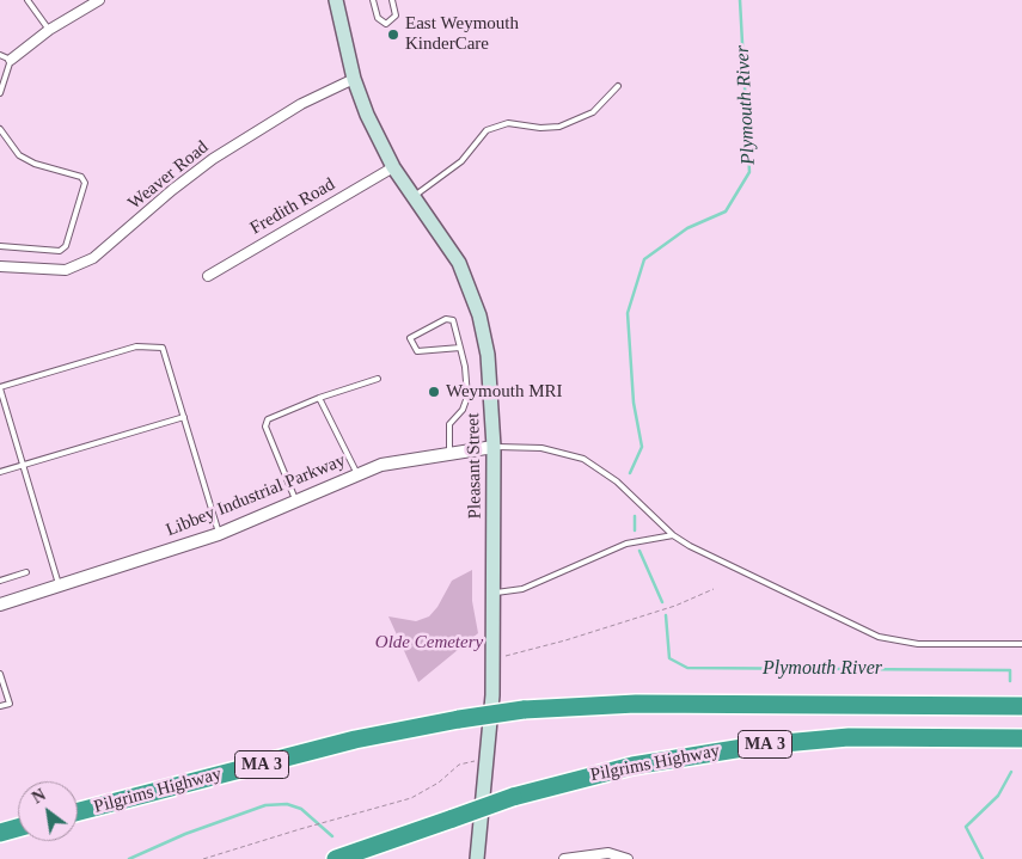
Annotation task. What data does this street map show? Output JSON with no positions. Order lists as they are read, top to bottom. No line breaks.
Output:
{"streets":{"highway":["MA 3","Pilgrims Highway"],"main road":["Pleasant Street"],"street":["Weaver Road","Fredith Road","Libbey Industrial Parkway"]},"crossings":[["Weaver Road","Pleasant Street"],["Fredith Road","Pleasant Street"],["Pleasant Street","Libbey Industrial Parkway"]],"water":["Plymouth River"],"parks":["Olde Cemetery"],"places":["East Weymouth KinderCare","Weymouth MRI"],"north":"top left"}
